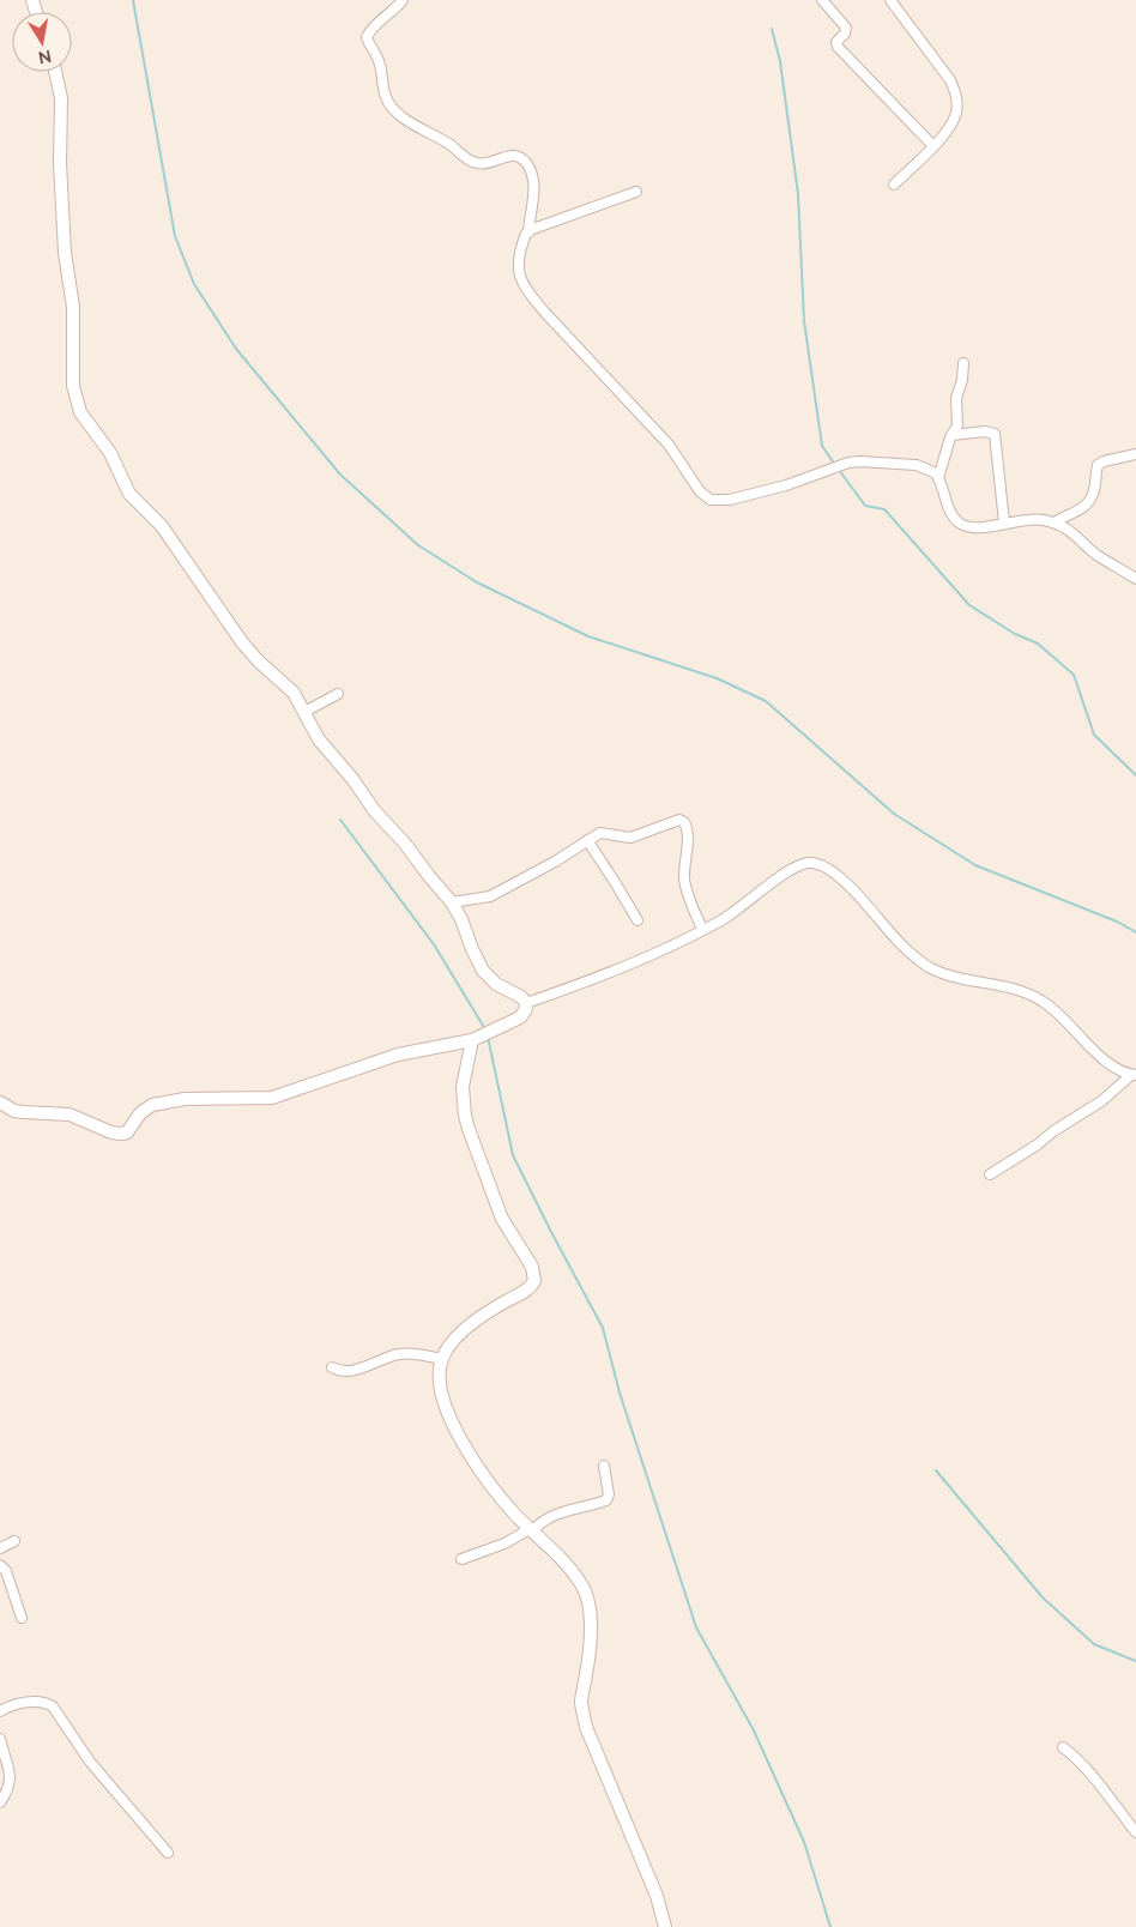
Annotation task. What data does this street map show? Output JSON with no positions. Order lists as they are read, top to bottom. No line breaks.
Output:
{"north":"bottom"}
